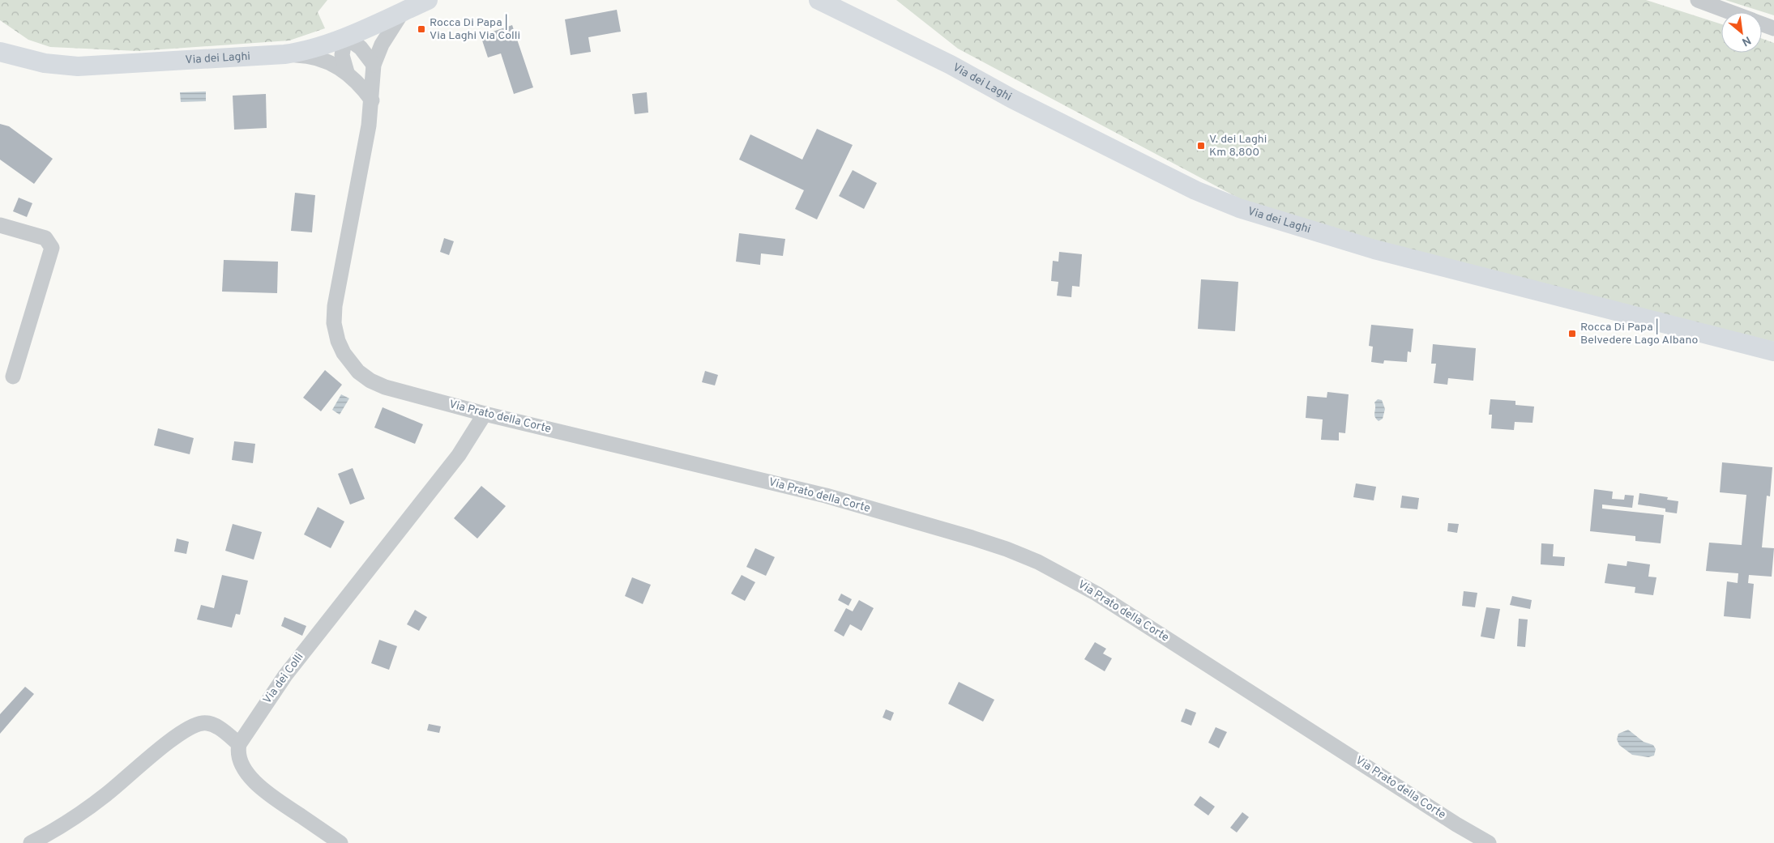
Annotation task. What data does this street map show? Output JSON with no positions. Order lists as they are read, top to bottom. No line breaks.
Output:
{"streets":{"main road":["Via dei Laghi"],"street":["Via Prato della Corte","Via dei Colli"]},"crossings":[["Via dei Laghi","Via Prato della Corte"],["Via Prato della Corte","Via dei Colli"]],"places":{"transit":["Rocca Di Papa | Via Laghi Via Colli","V. dei Laghi Km 8,800","Rocca Di Papa | Belvedere Lago Albano"]},"north":"bottom right"}
